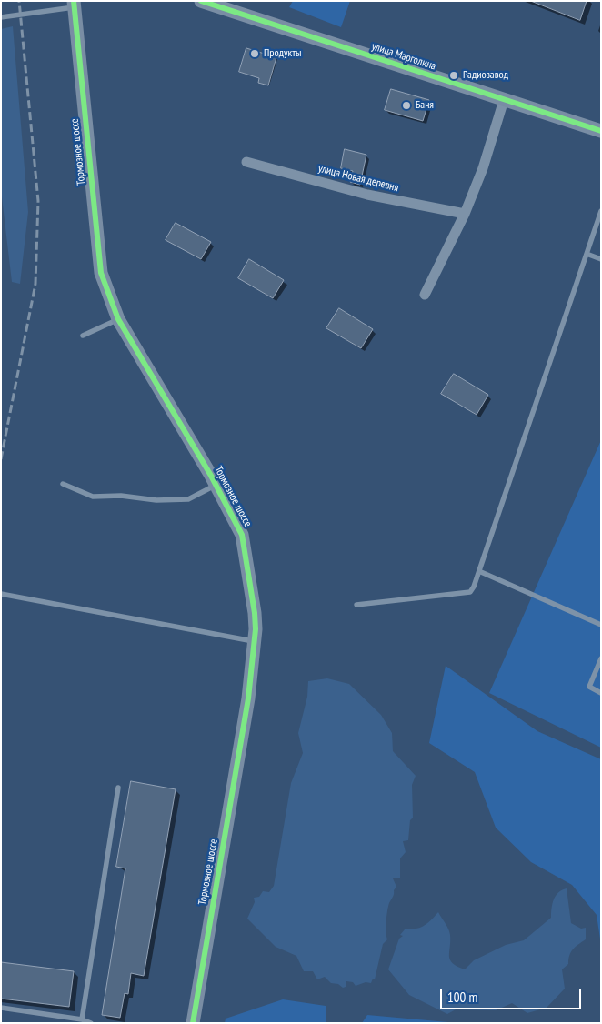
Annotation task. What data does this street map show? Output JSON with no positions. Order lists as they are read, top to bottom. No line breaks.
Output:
{"streets":{"street":["улица Марголина","Тормозное шоссе","улица Новая деревня"]},"places":["Продукты","Радиозавод","Баня"],"scale_bar":"100 m"}
